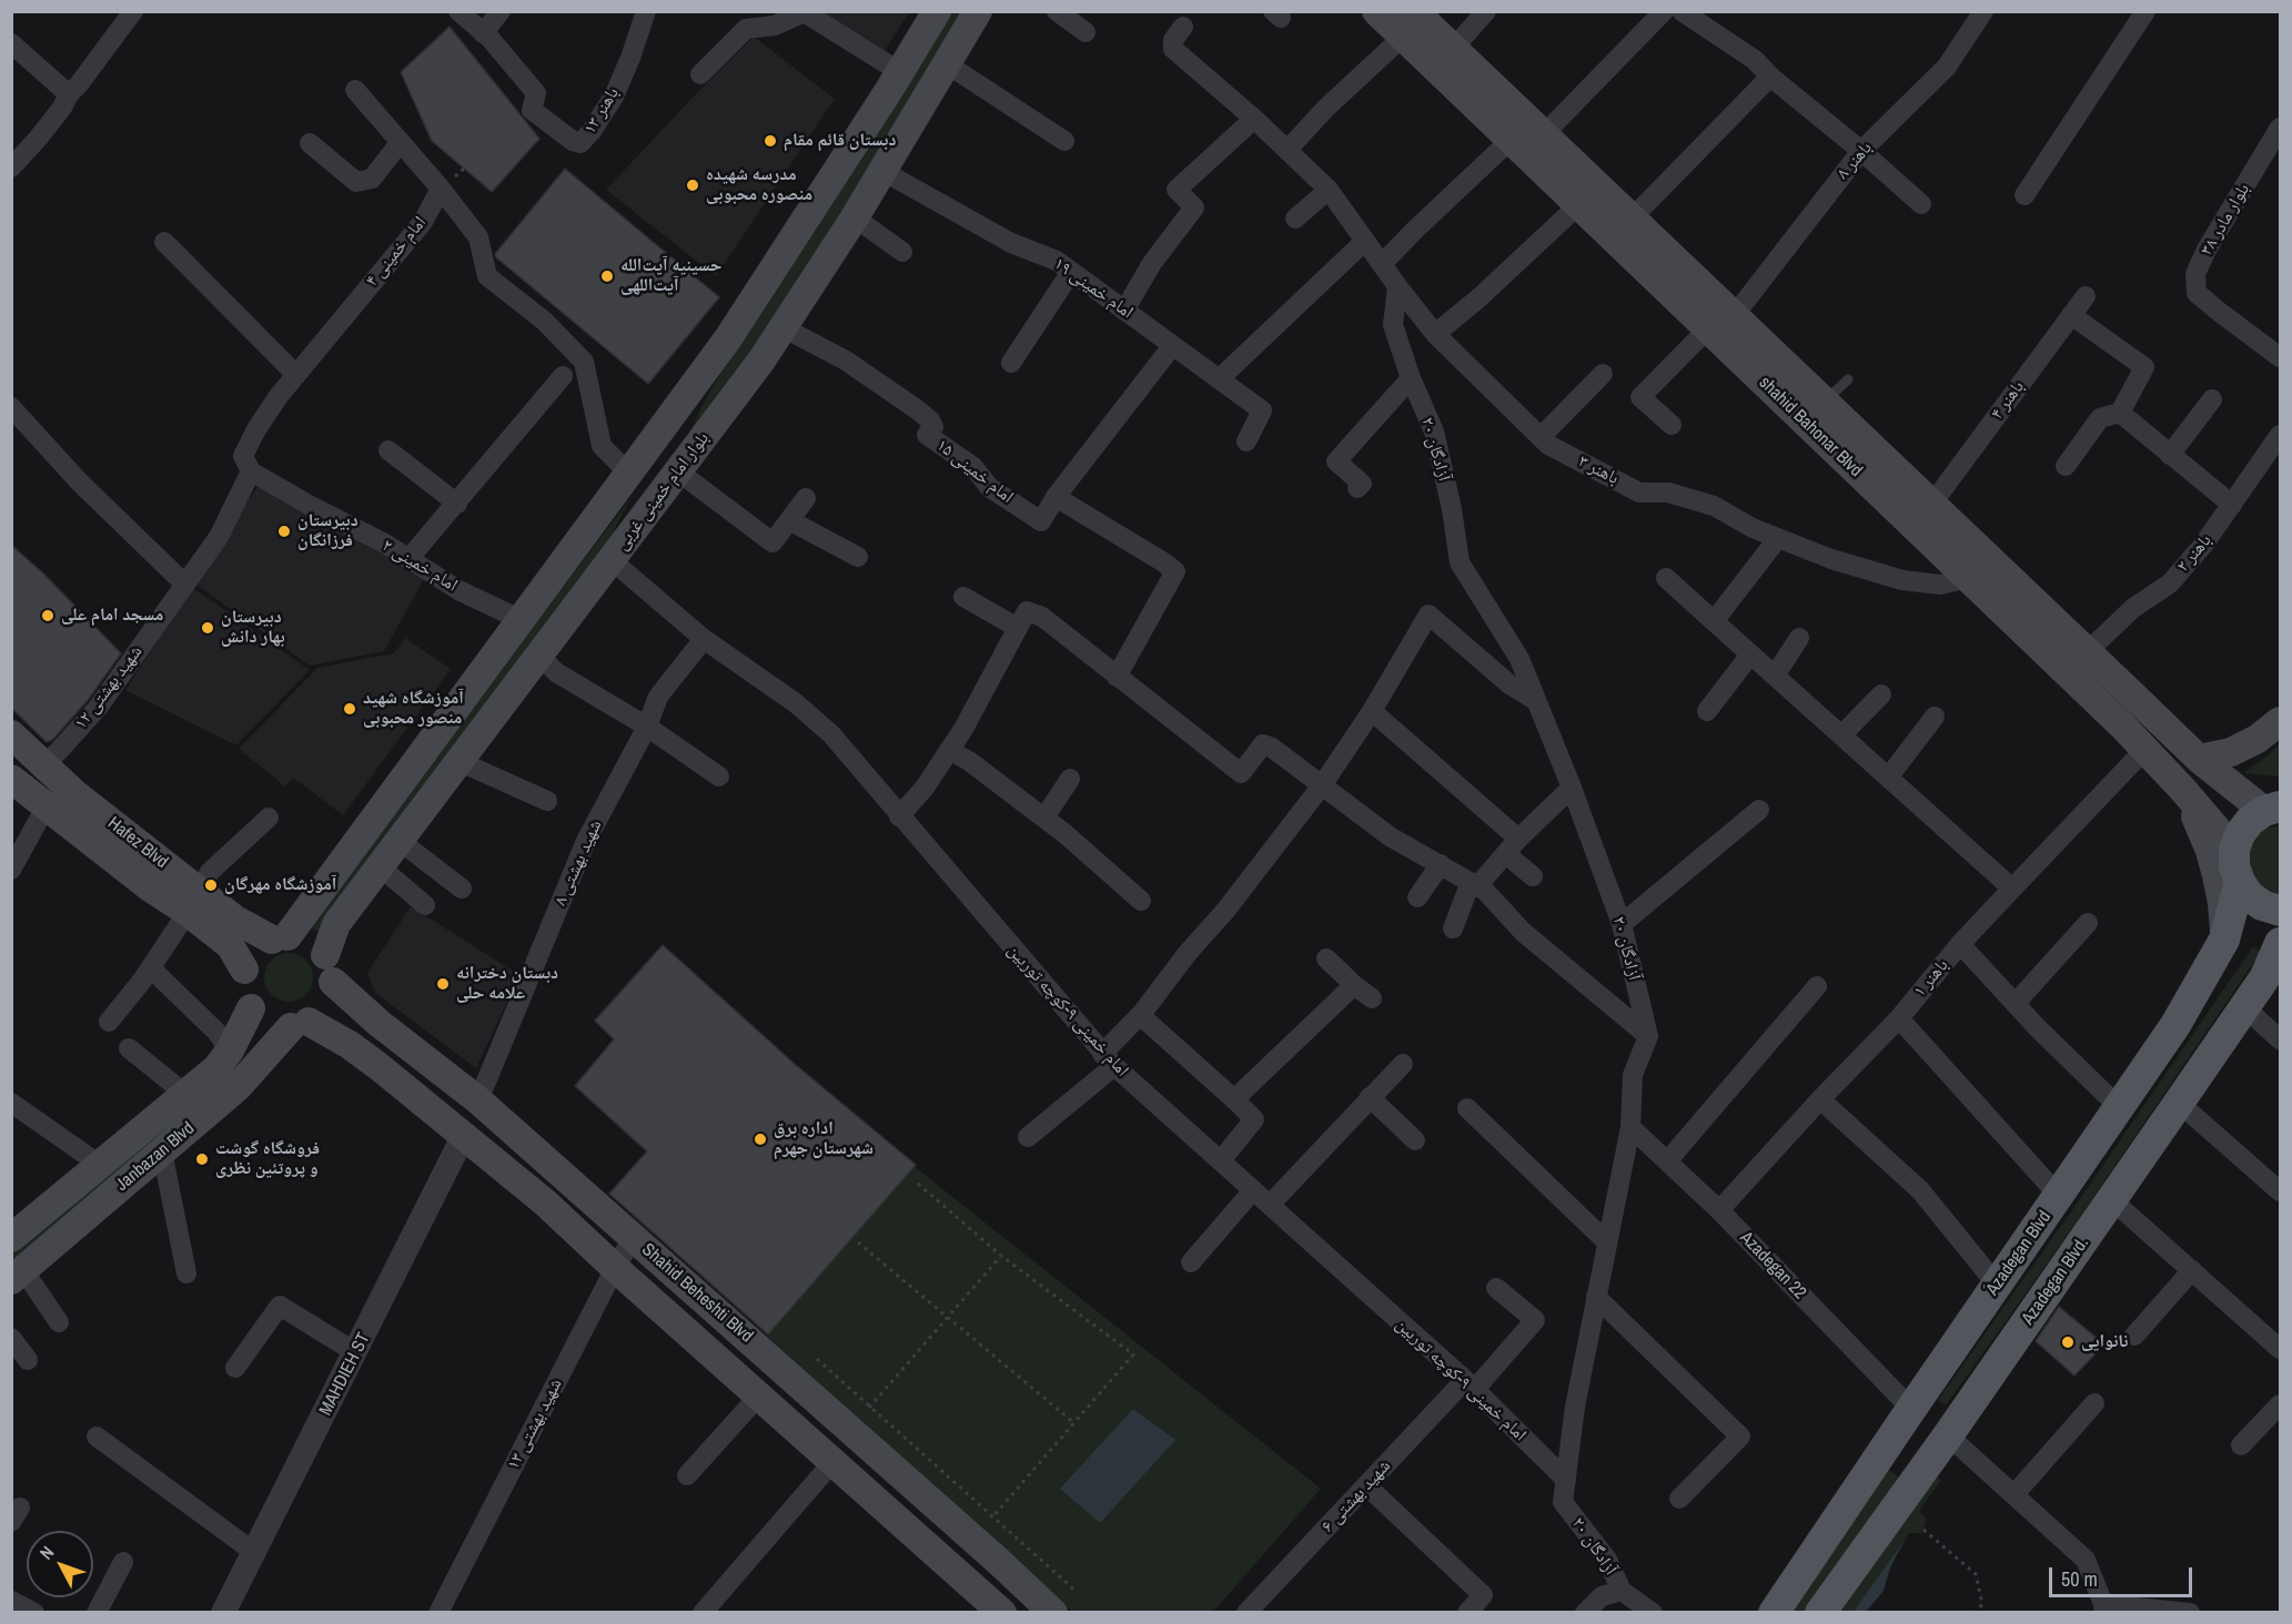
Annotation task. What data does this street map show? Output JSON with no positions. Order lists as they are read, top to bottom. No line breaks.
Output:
{"streets":{"main road":["shahid Bahonar Blvd","بلوار امام خمینی غربی","Hafez Blvd","Janbazan Blvd","َAzadegan Blvd","Azadegan Blvd.","Shahid Beheshti Blvd"],"street":["باهنر ۱۳","باهنر ۸","بلوار مادر ۳۸","امام خمینی ۴","امام خمینی ۱۹","باهنر ۴","آزادگان ۲۰","باهنر ۳","امام خمینی ۱۵","باهنر ۲","امام خمینی ۲","شهید بهشتی ۱۲","شهید بهشتی ۸","باهنر ۱","امام خمینی ۹-کوچه توربین","Azadegan 22","MAHDIEH ST","شهید بهشتی ۱۳","شهید بهشتی ۶"]},"crossings":[["باهنر ۸","shahid Bahonar Blvd"],["امام خمینی ۴","امام خمینی ۲"],["امام خمینی ۴","شهید بهشتی ۱۲"],["امام خمینی ۱۹","بلوار امام خمینی غربی"],["باهنر ۴","shahid Bahonar Blvd"],["shahid Bahonar Blvd","باهنر ۳"],["shahid Bahonar Blvd","باهنر ۲"],["shahid Bahonar Blvd","باهنر ۱"],["آزادگان ۲۰","باهنر ۳"],["آزادگان ۲۰","امام خمینی ۹-کوچه توربین"],["آزادگان ۲۰","Azadegan 22"],["امام خمینی ۱۵","بلوار امام خمینی غربی"],["بلوار امام خمینی غربی","Hafez Blvd"],["بلوار امام خمینی غربی","امام خمینی ۹-کوچه توربین"],["بلوار امام خمینی غربی","Janbazan Blvd"],["بلوار امام خمینی غربی","Shahid Beheshti Blvd"],["امام خمینی ۲","شهید بهشتی ۱۲"],["شهید بهشتی ۱۲","Hafez Blvd"],["Hafez Blvd","Janbazan Blvd"],["Hafez Blvd","Shahid Beheshti Blvd"],["شهید بهشتی ۸","امام خمینی ۹-کوچه توربین"],["شهید بهشتی ۸","Shahid Beheshti Blvd"],["باهنر ۱","Azadegan 22"],["امام خمینی ۹-کوچه توربین","شهید بهشتی ۶"],["Janbazan Blvd","Shahid Beheshti Blvd"],["َAzadegan Blvd","Azadegan 22"],["Shahid Beheshti Blvd","MAHDIEH ST"],["Shahid Beheshti Blvd","شهید بهشتی ۱۳"]],"places":["دبستان قائم مقام","مدرسه شهیده منصوره محبوبی","حسینیه آیت‌الله آیت‌اللهی","دبیرستان فرزانگان","مسجد امام علی","دبیرستان بهار دانش","آموزشگاه شهید منصور محبوبی","آموزشگاه مهرگان","دبستان دخترانه علامه حلی","اداره برق شهرستان جهرم","فروشگاه گوشت و پروتئین نظری","نانوایی"],"scale_bar":"50 m","north":"top left"}
